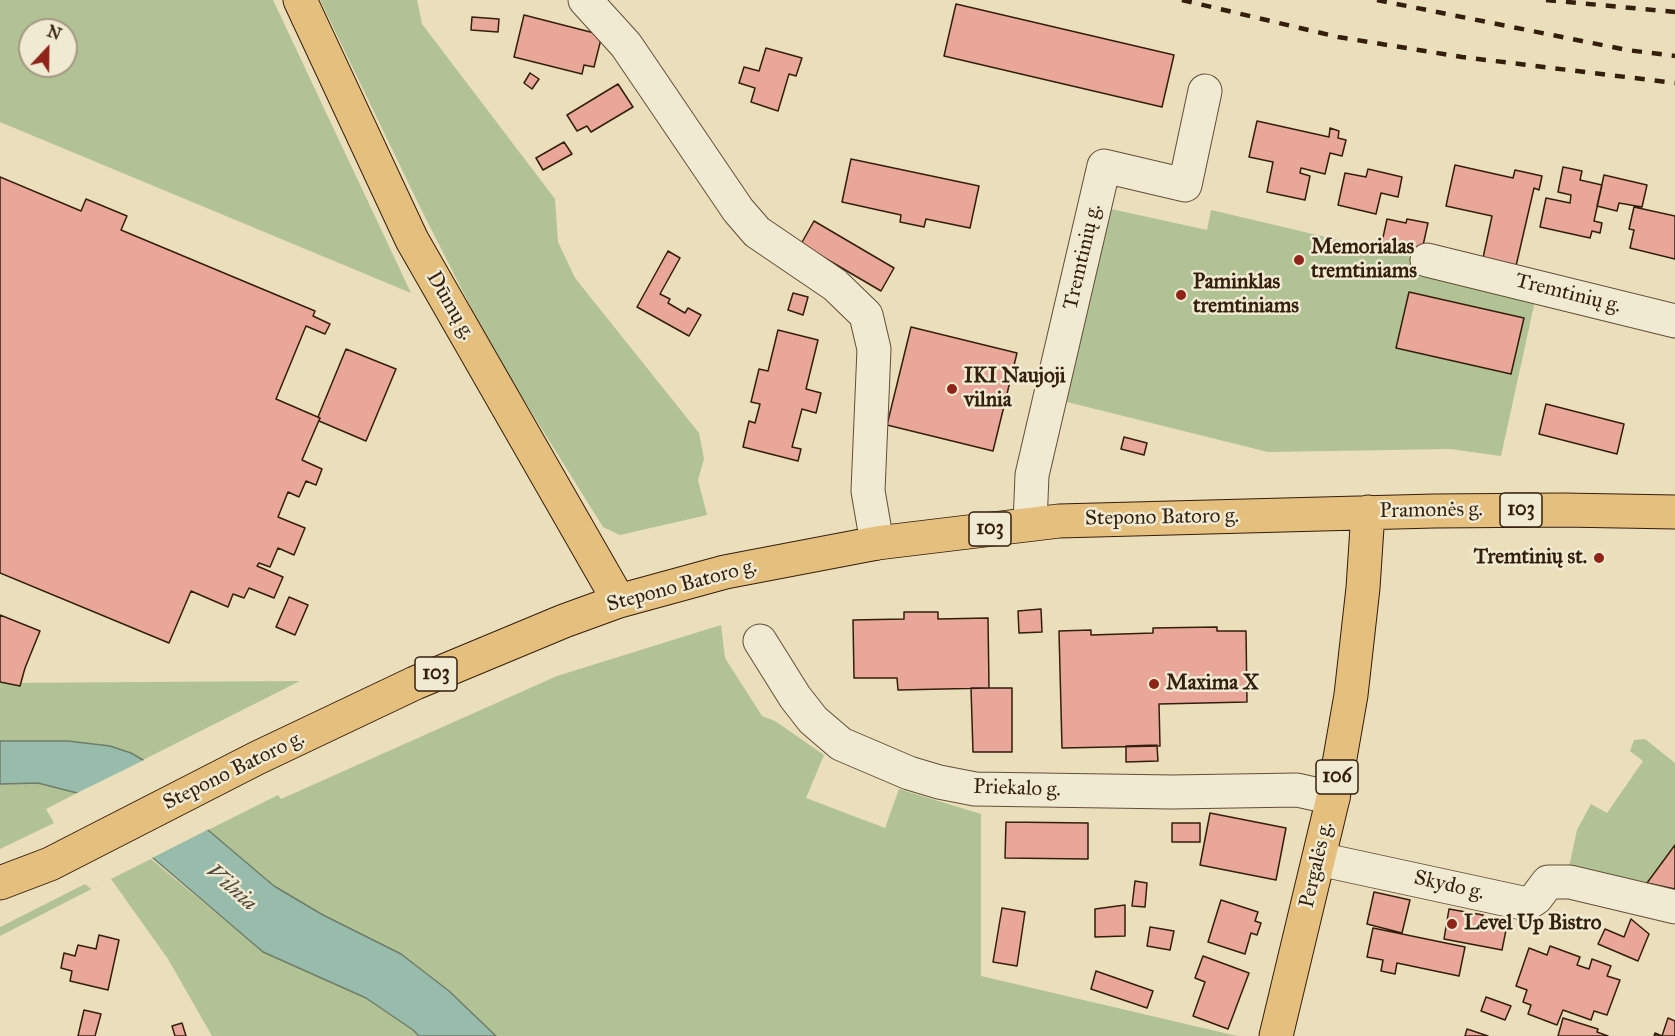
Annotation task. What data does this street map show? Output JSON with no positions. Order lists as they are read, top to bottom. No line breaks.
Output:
{"streets":{"main road":["Dūmų g.","103","Pramonės g.","Stepono Batoro g.","106","Pergalės g."],"street":["Tremtinių g.","Priekalo g.","Skydo g."]},"crossings":[["Tremtinių g.","Stepono Batoro g."],["Dūmų g.","Stepono Batoro g."],["Pramonės g.","Stepono Batoro g."],["Pramonės g.","Pergalės g."],["Stepono Batoro g.","Pergalės g."],["Priekalo g.","Pergalės g."],["Pergalės g.","Skydo g."]],"water":["Vilnia"],"places":["Memorialas tremtiniams","Paminklas tremtiniams","IKI Naujoji vilnia","Tremtinių st.","Maxima X","Level Up Bistro"],"north":"top"}
